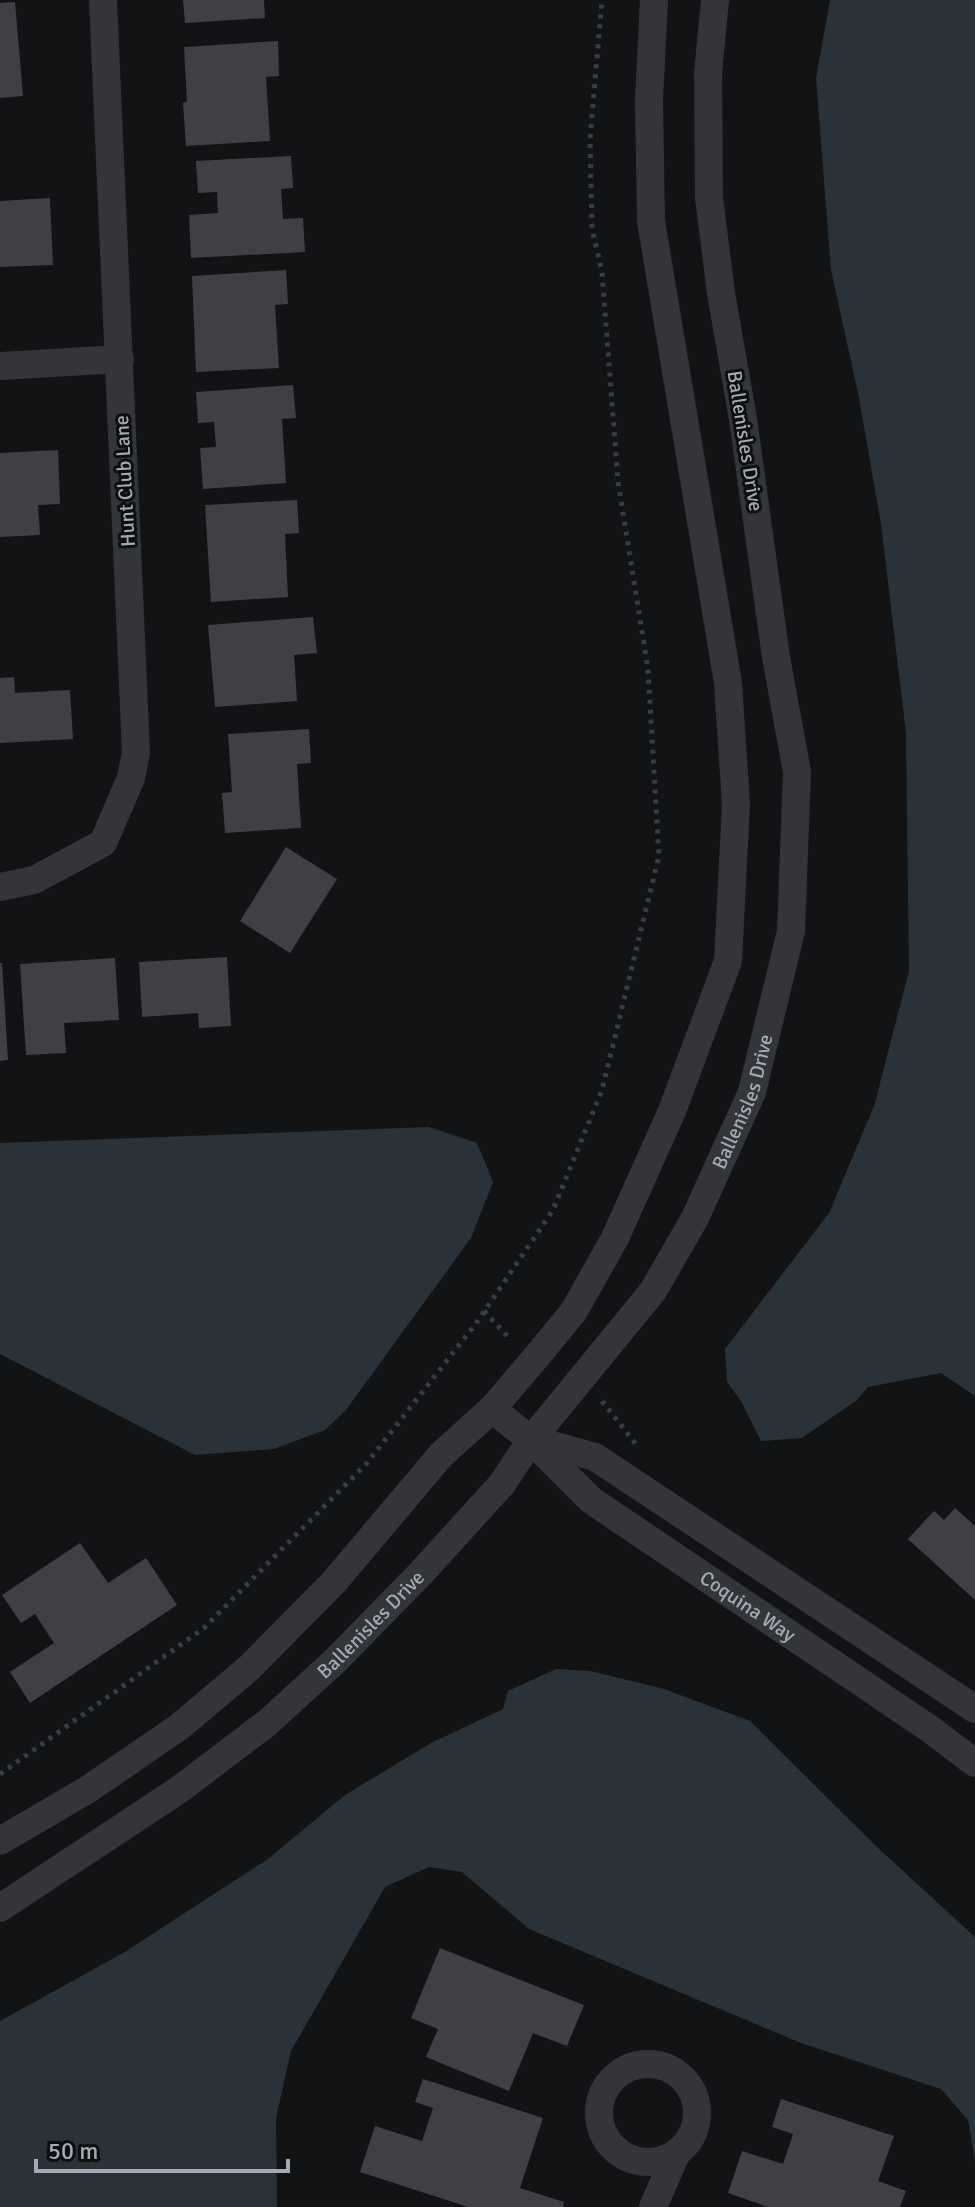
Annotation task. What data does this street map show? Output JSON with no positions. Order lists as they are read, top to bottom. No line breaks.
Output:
{"streets":{"street":["Ballenisles Drive","Hunt Club Lane","Coquina Way"]},"crossings":[["Ballenisles Drive","Coquina Way"]],"scale_bar":"50 m"}
